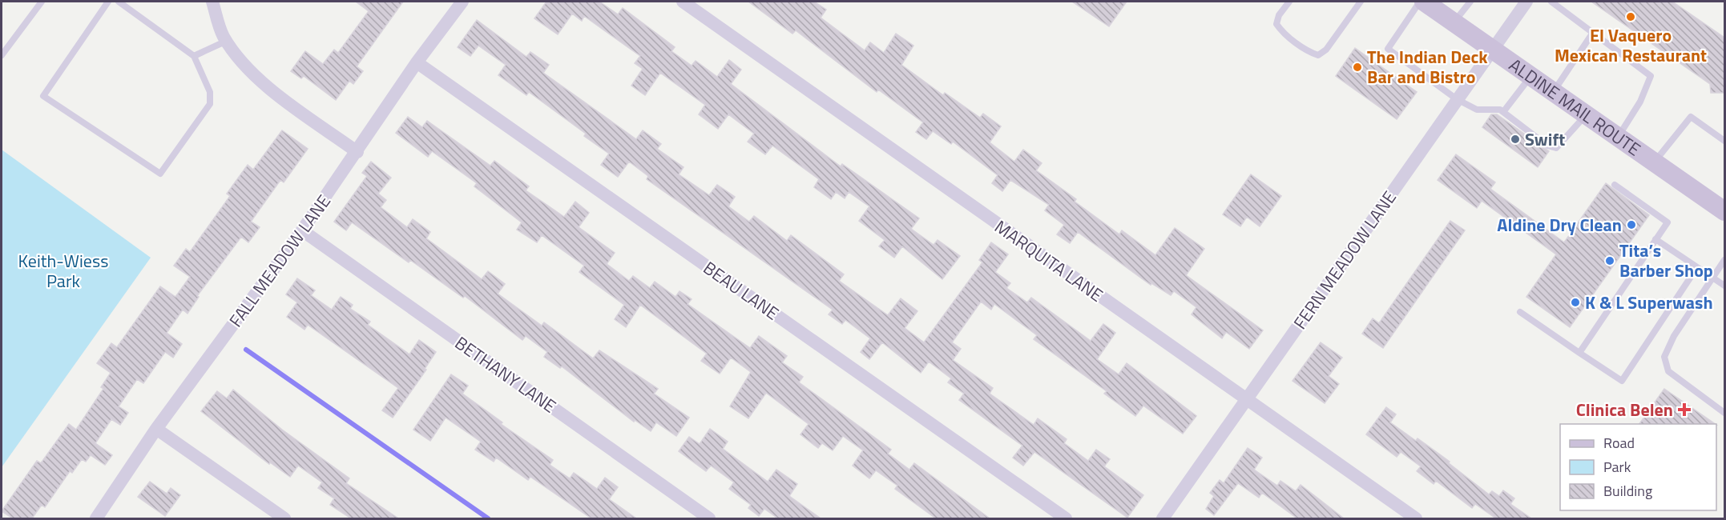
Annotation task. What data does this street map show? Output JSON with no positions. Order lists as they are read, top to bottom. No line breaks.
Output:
{"streets":{"main road":["ALDINE MAIL ROUTE"],"street":["FERN MEADOW LANE","FALL MEADOW LANE","MARQUITA LANE","BEAU LANE","BETHANY LANE"]},"crossings":[["ALDINE MAIL ROUTE","FERN MEADOW LANE"],["FERN MEADOW LANE","MARQUITA LANE"],["FALL MEADOW LANE","BEAU LANE"],["FALL MEADOW LANE","BETHANY LANE"]],"parks":["Keith-Wiess Park"],"places":{"other":["El Vaquero Mexican Restaurant","The Indian Deck Bar and Bistro","Swift","Aldine Dry Clean","Tita’s Barber Shop","K & L Superwash"],"health":["Clinica Belen"]},"legend":["Road","Park","Building"]}
